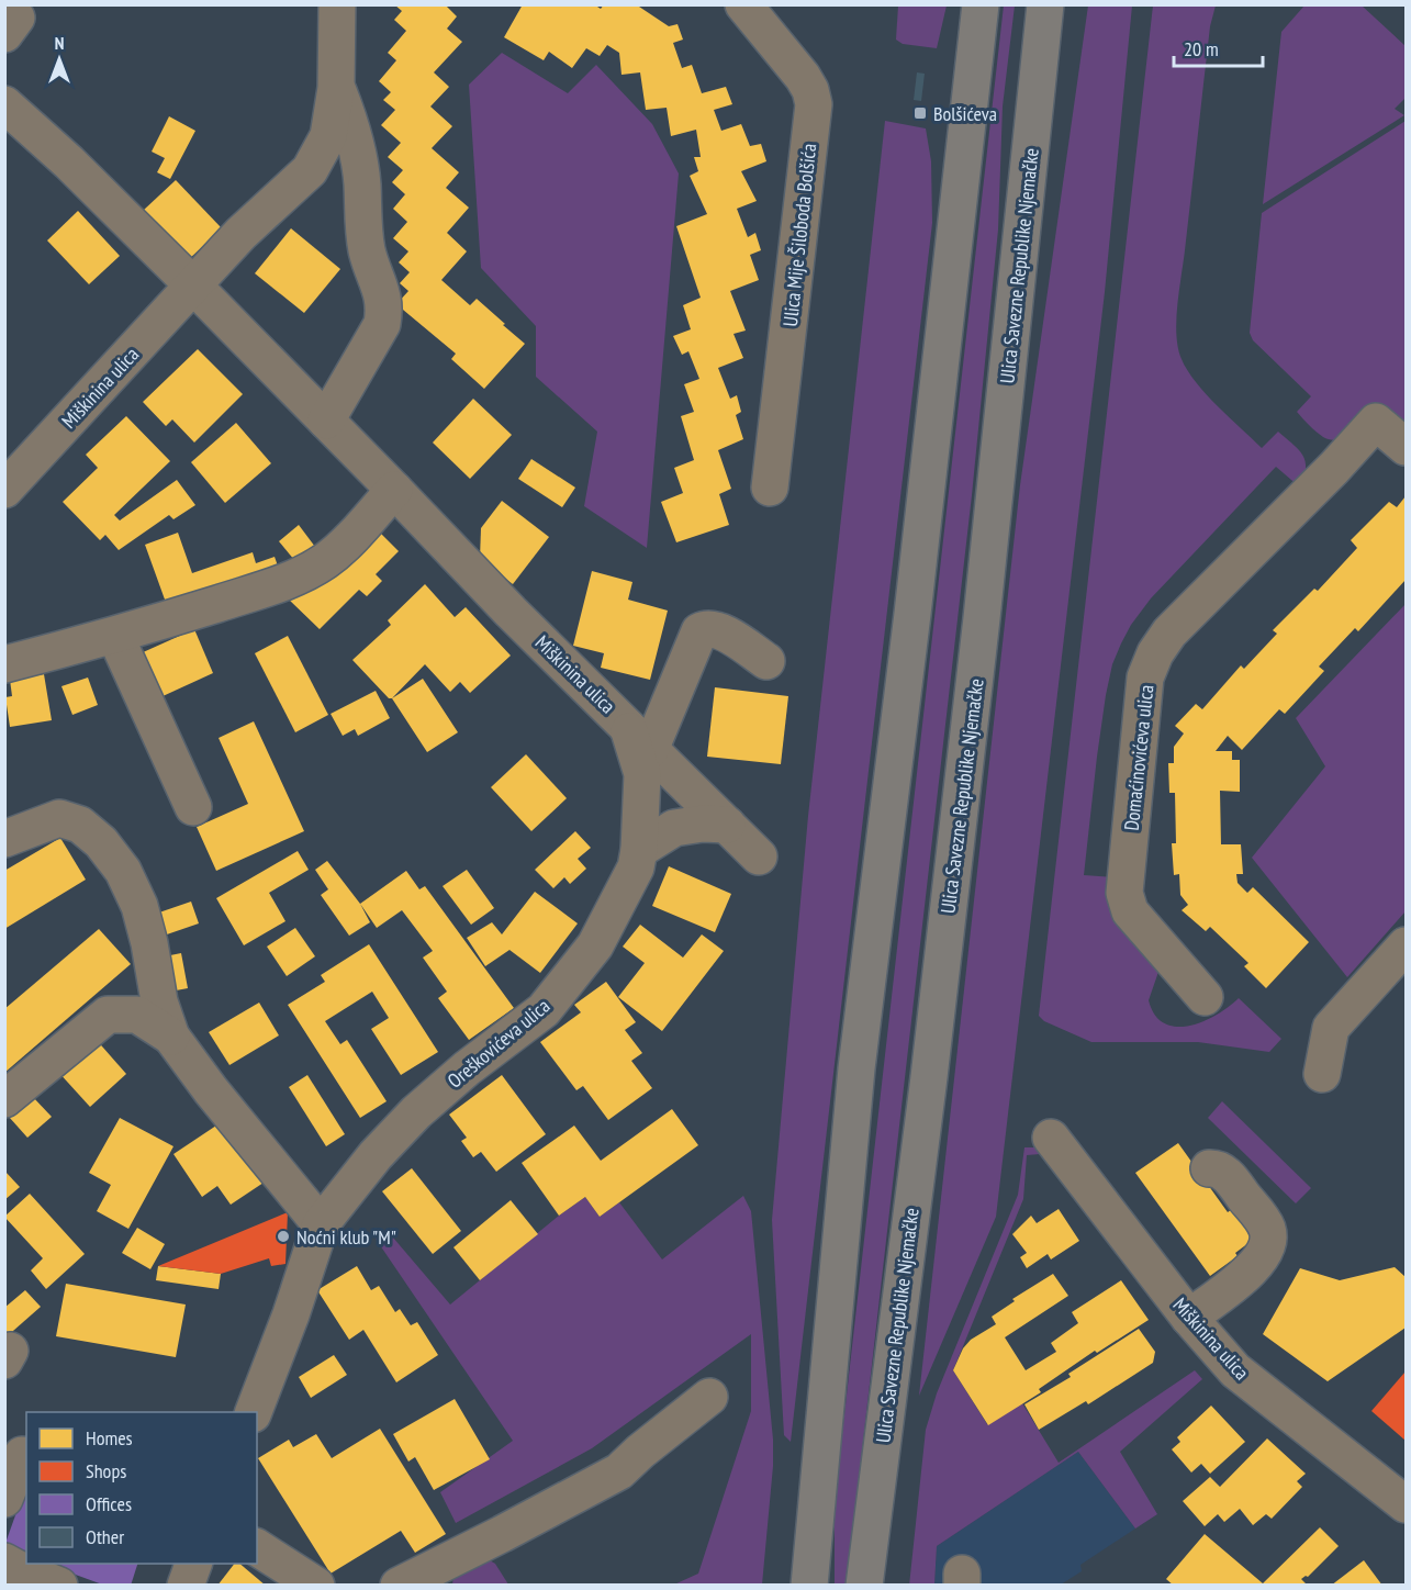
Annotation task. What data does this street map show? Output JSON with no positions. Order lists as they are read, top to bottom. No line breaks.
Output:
{"streets":{"main road":["Ulica Savezne Republike Njemačke"],"street":["Ulica Mije Šiloboda Bolšića","Miškinina ulica","Domaćinovićeva ulica","Oreškovićeva ulica"]},"crossings":[["Miškinina ulica","Oreškovićeva ulica"]],"places":{"transit":["Bolšićeva"],"other":["Noćni klub \"M\""]},"legend":["Homes","Shops","Offices","Other"],"scale_bar":"20 m","north":"top"}
